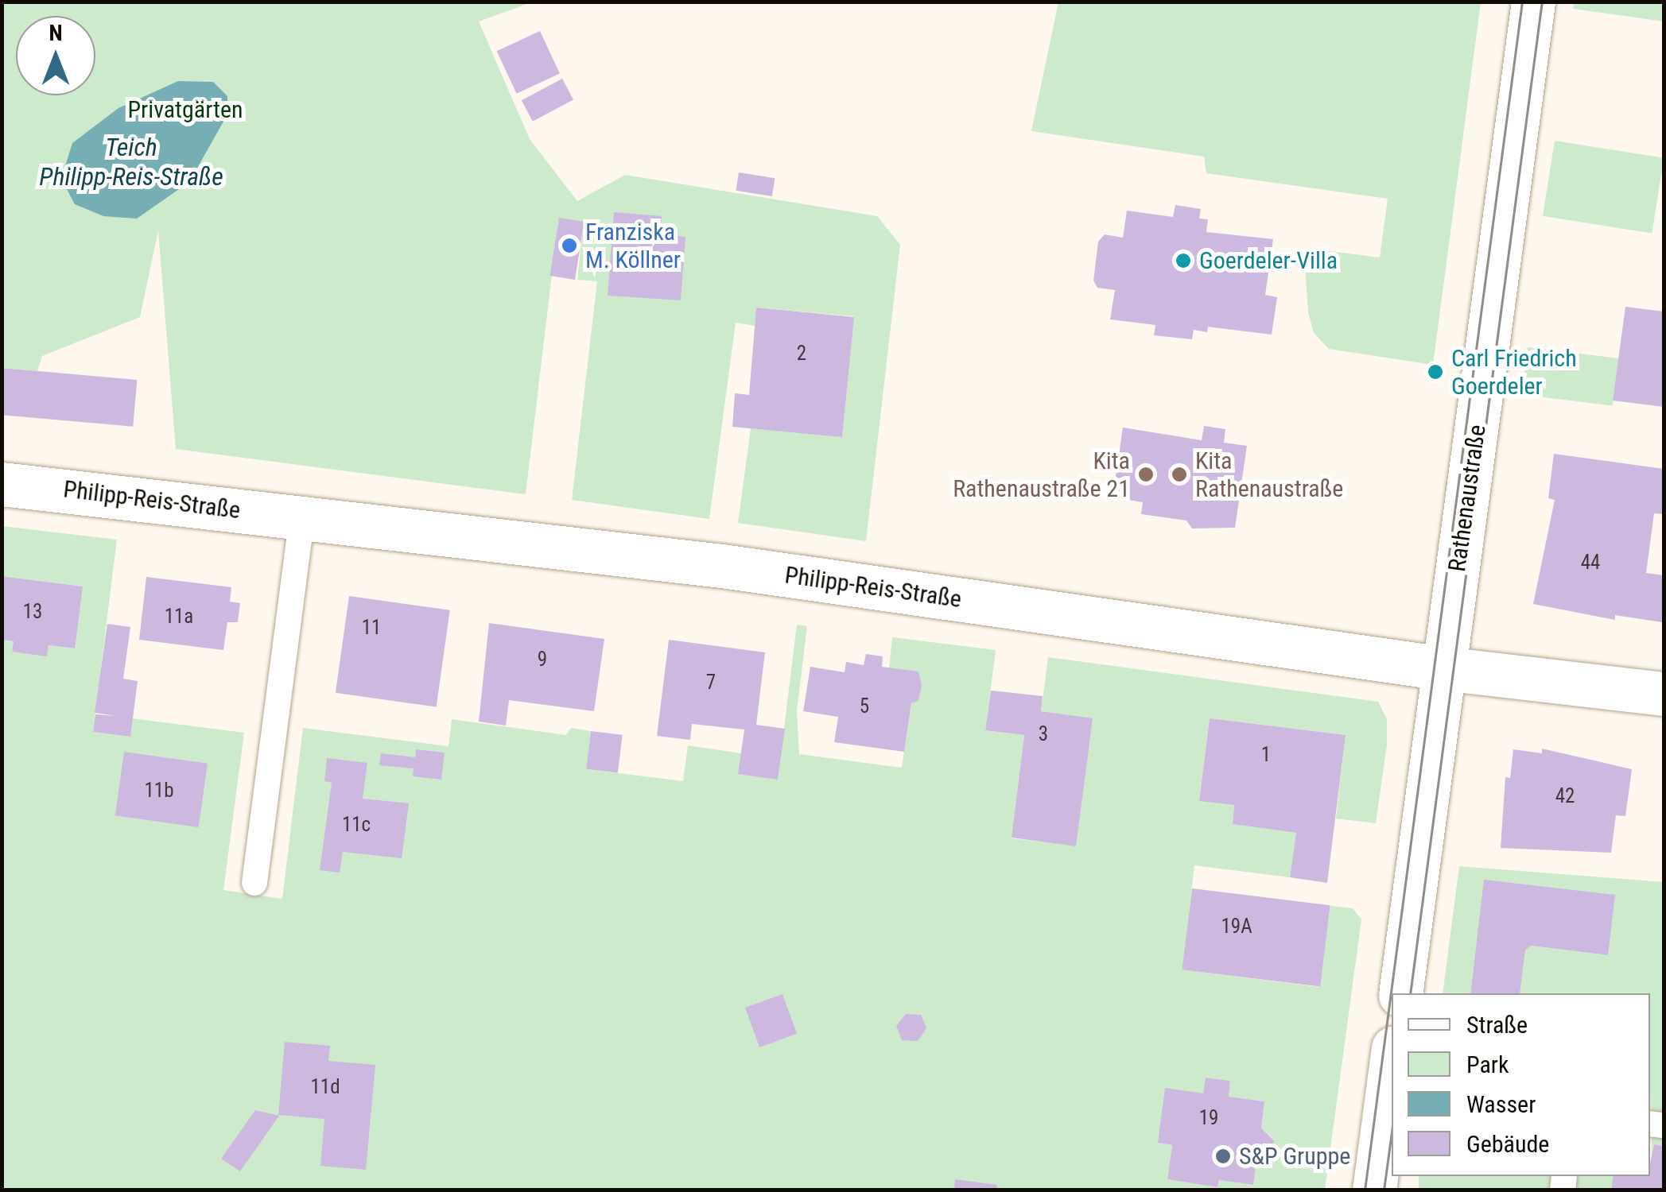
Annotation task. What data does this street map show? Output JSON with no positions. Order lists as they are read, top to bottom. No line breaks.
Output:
{"streets":{"street":["Rathenaustraße","Philipp-Reis-Straße"]},"crossings":[["Rathenaustraße","Philipp-Reis-Straße"]],"water":["Teich Philipp-Reis-Straße"],"parks":["Privatgärten"],"places":["Franziska M. Köllner","Goerdeler-Villa","Carl Friedrich Goerdeler","Kita Rathenaustraße 21","Kita Rathenaustraße","S&P Gruppe"],"house_numbers":["2","44","13","11a","11","9","7","5","3","1","11b","42","11c","19A","11d","19"],"legend":["Straße","Park","Wasser","Gebäude"],"north":"top"}
